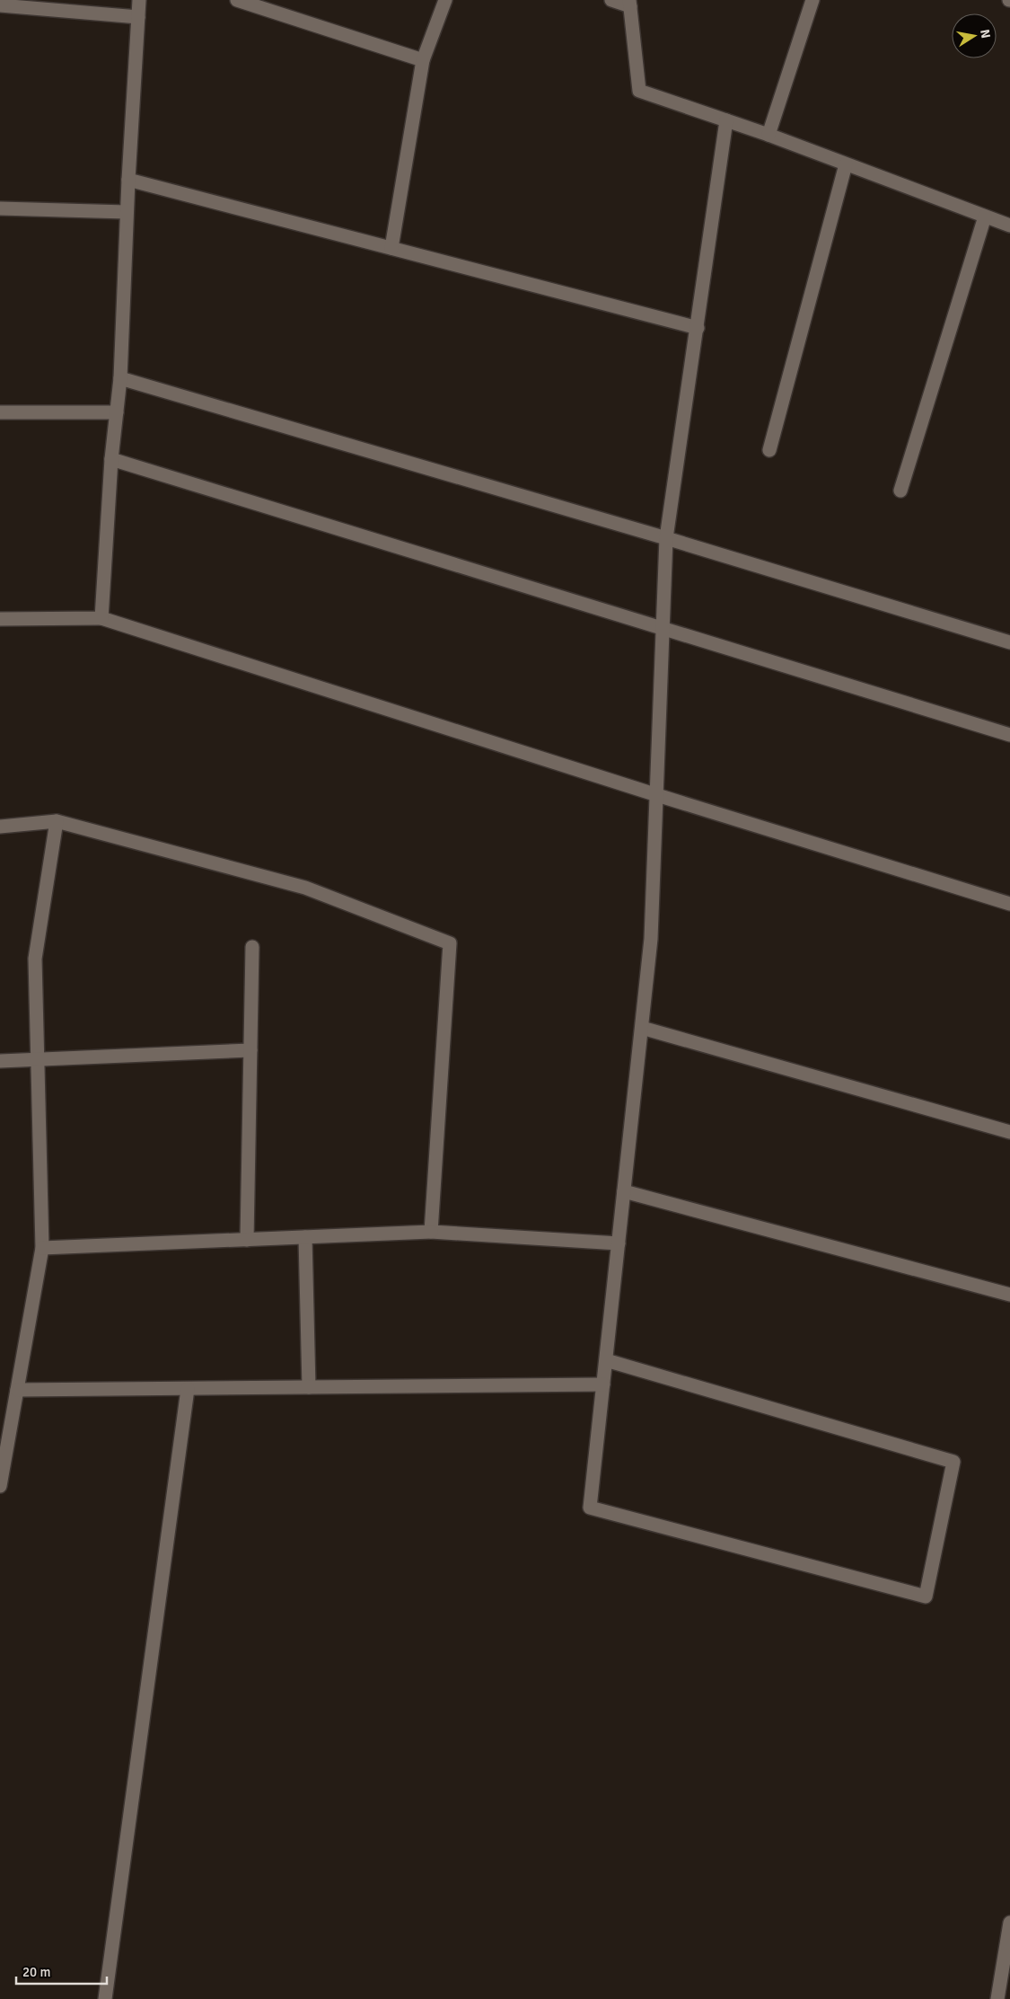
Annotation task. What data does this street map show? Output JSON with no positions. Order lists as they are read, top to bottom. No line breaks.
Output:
{"scale_bar":"20 m","north":"right"}
